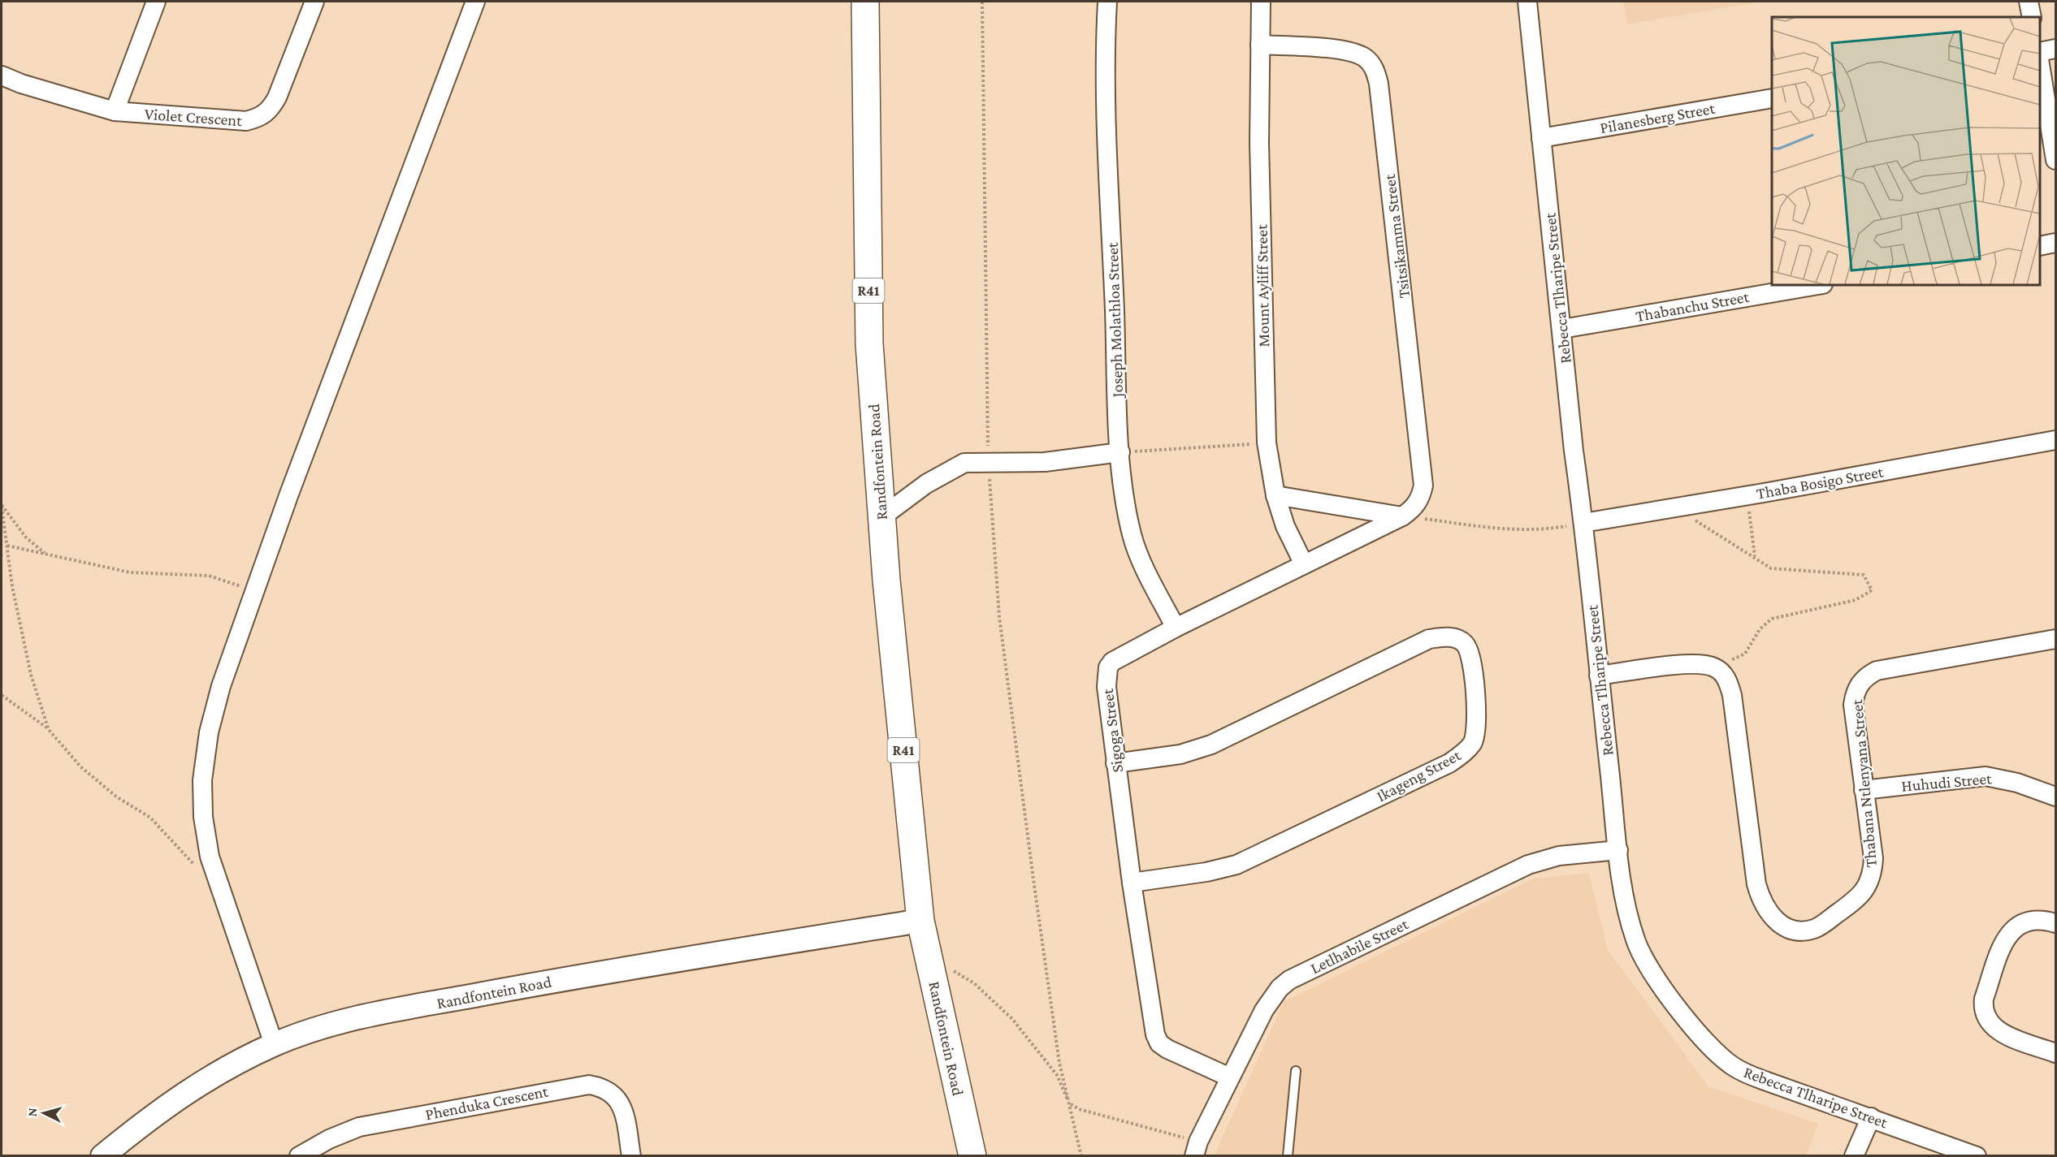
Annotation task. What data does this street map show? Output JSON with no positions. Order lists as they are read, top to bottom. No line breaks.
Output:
{"streets":{"main road":["R41","Randfontein Road"],"street":["Violet Crescent","Pilanesberg Street","Tsitsikamma Street","Mount Ayliff Street","Rebecca Tlharipe Street","Thabanchu Street","Joseph Molathloa Street","Thaba Bosigo Street","Sigoga Street","Ikageng Street","Huhudi Street","Thabana Ntlenyana Street","Letlhabile Street","Phenduka Crescent"]},"crossings":[["Pilanesberg Street","Rebecca Tlharipe Street"],["Tsitsikamma Street","Mount Ayliff Street"],["Tsitsikamma Street","Sigoga Street"],["Mount Ayliff Street","Sigoga Street"],["Rebecca Tlharipe Street","Thabanchu Street"],["Rebecca Tlharipe Street","Thaba Bosigo Street"],["Rebecca Tlharipe Street","Letlhabile Street"],["Joseph Molathloa Street","Sigoga Street"],["Sigoga Street","Ikageng Street"],["Sigoga Street","Letlhabile Street"],["Huhudi Street","Thabana Ntlenyana Street"]],"north":"left"}
